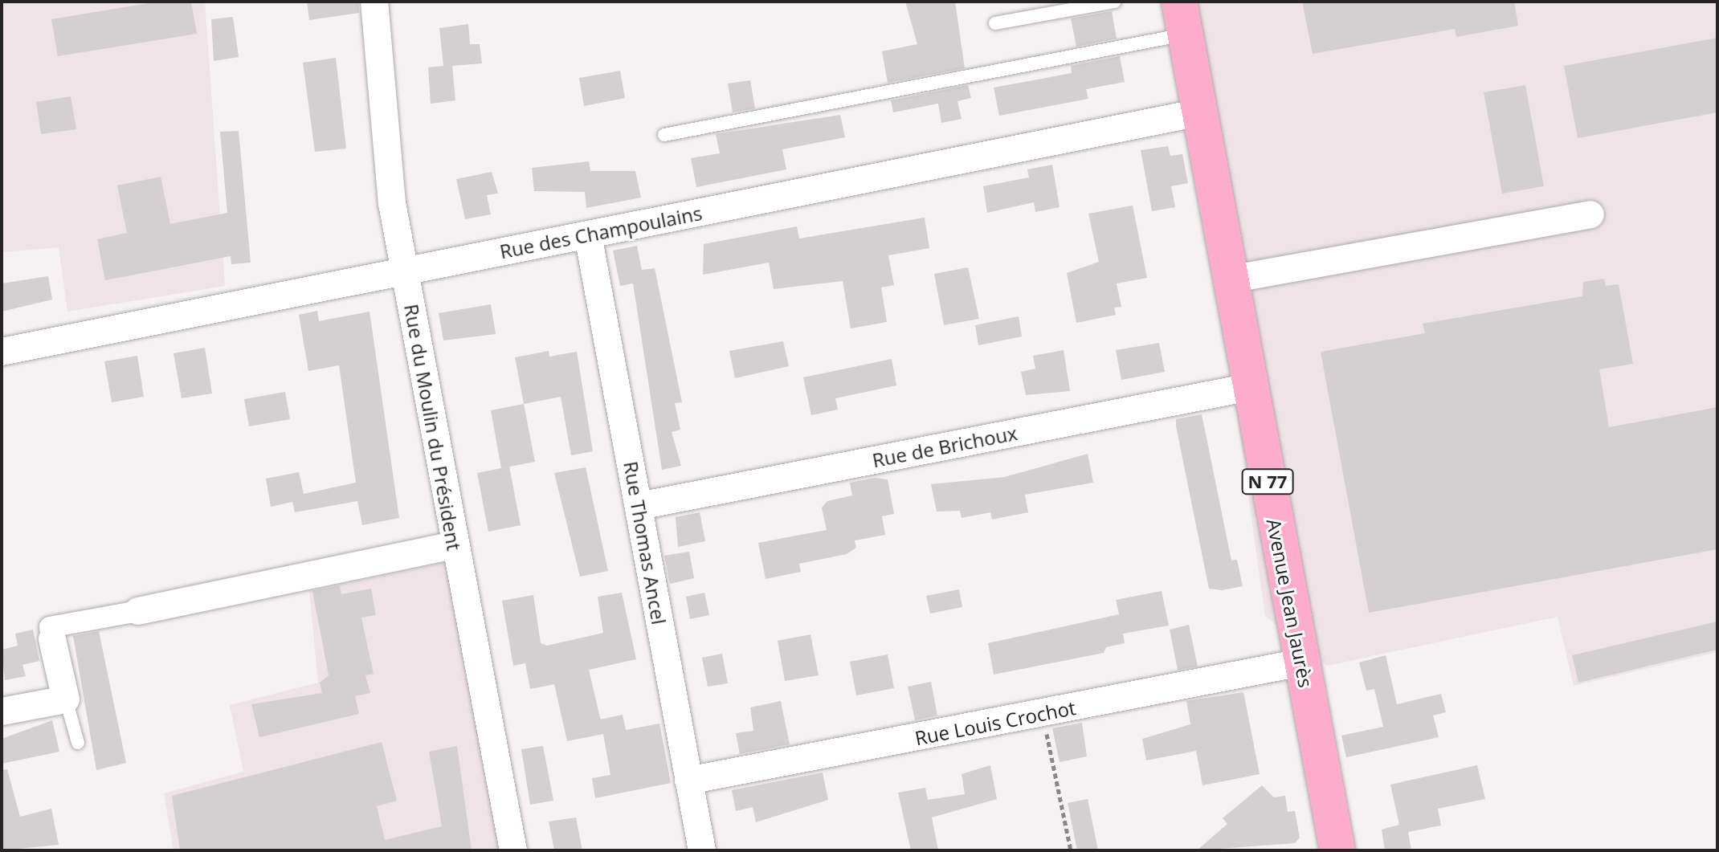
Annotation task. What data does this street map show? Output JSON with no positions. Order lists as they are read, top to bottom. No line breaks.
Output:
{"streets":{"main road":["N 77","Avenue Jean Jaurès"],"street":["Rue des Champoulains","Rue du Moulin du Président","Rue de Brichoux","Rue Thomas Ancel","Rue Louis Crochot"]},"crossings":[["Rue des Champoulains","Rue du Moulin du Président"],["Rue des Champoulains","N 77"],["Rue des Champoulains","Rue Thomas Ancel"],["Rue des Champoulains","Avenue Jean Jaurès"],["Rue de Brichoux","Rue Thomas Ancel"],["Rue de Brichoux","Avenue Jean Jaurès"],["N 77","Avenue Jean Jaurès"],["Rue Thomas Ancel","Rue Louis Crochot"],["Avenue Jean Jaurès","Rue Louis Crochot"]]}
